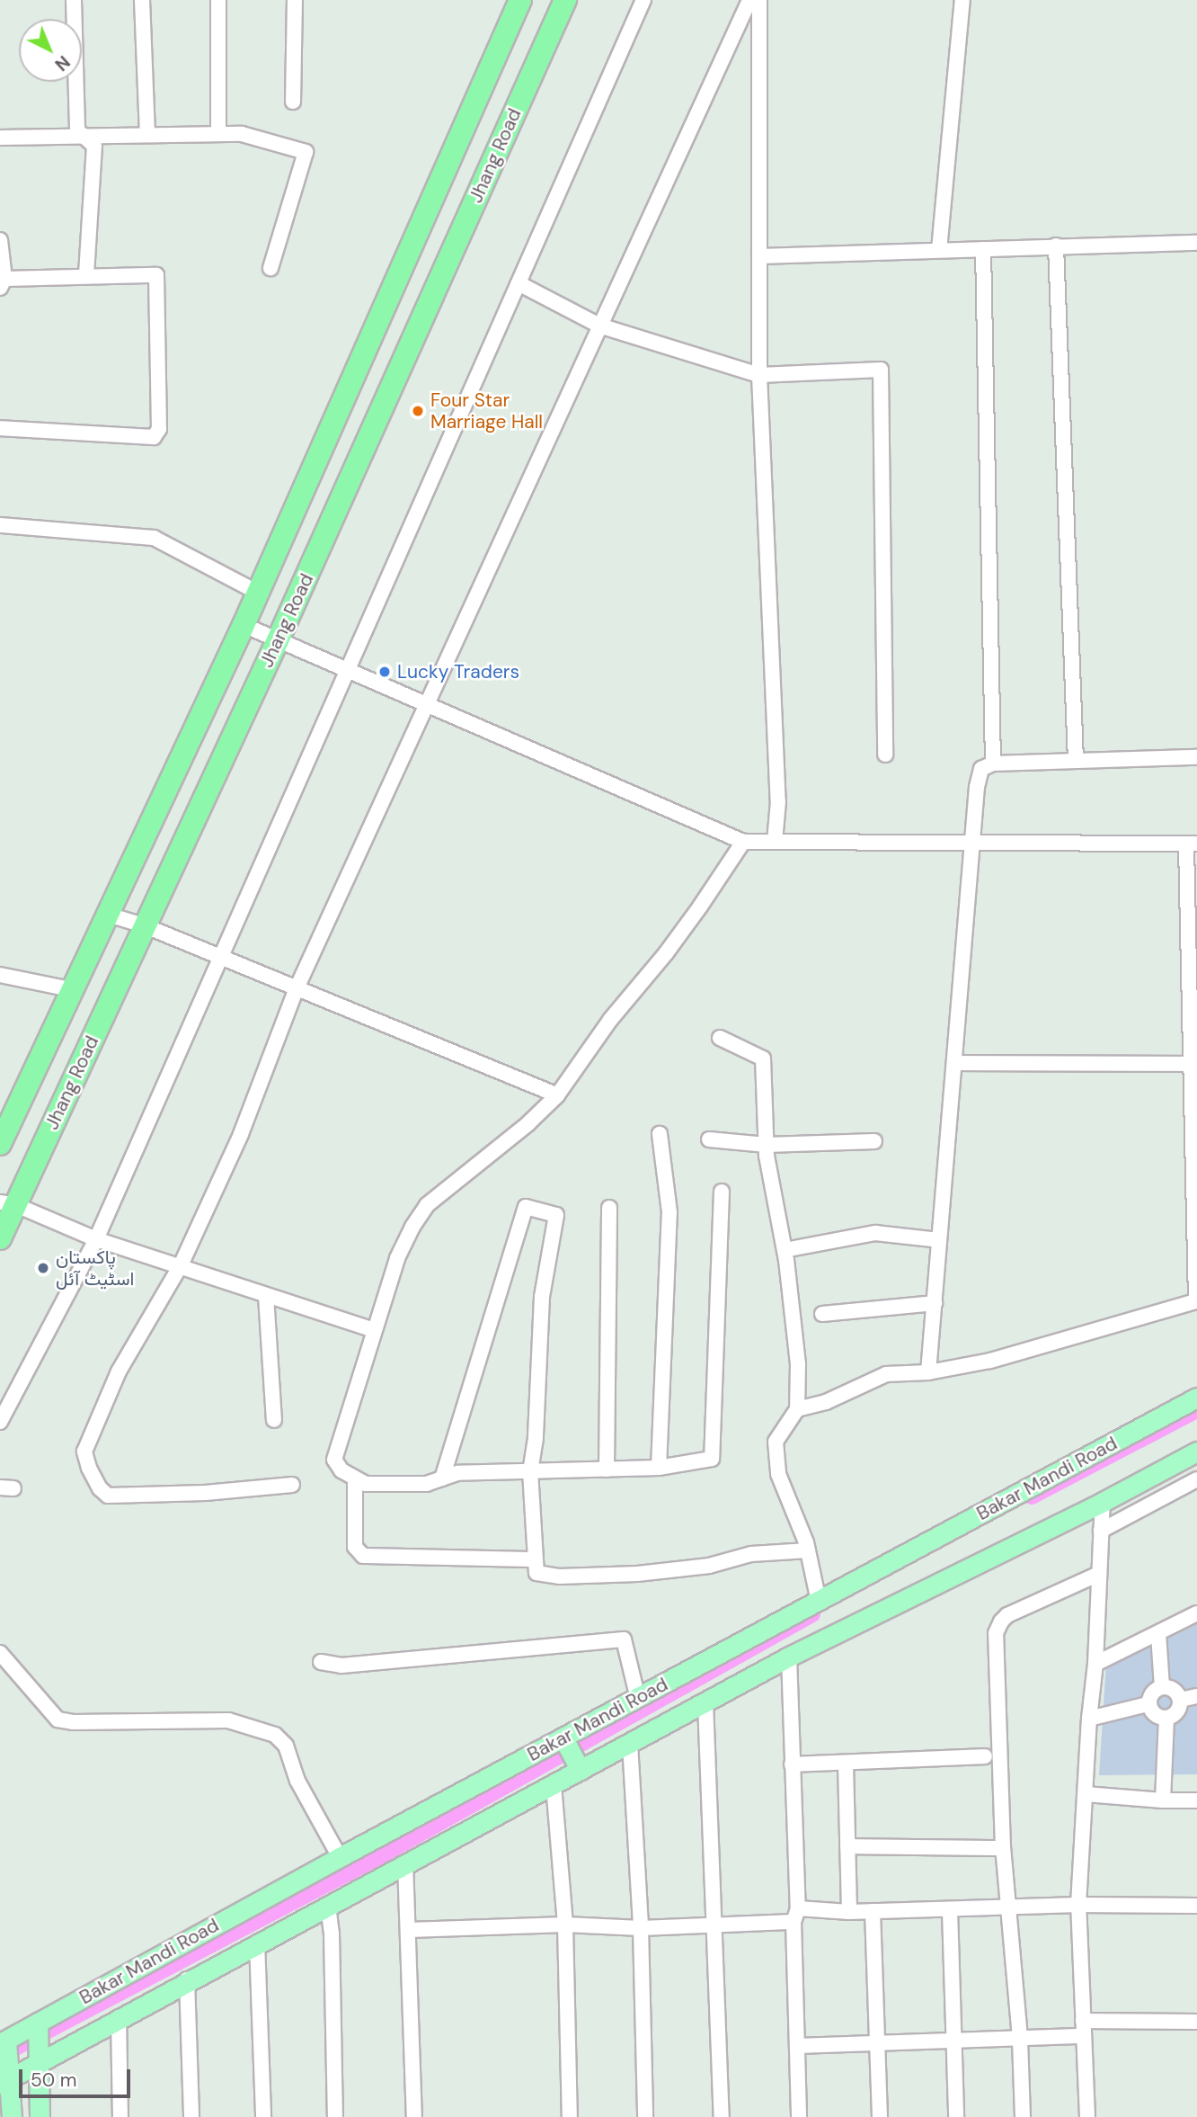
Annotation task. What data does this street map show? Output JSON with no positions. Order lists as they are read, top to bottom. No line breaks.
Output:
{"streets":{"highway":["Jhang Road"],"main road":["Bakar Mandi Road"]},"places":["Four Star Marriage Hall","Lucky Traders","پاکستان اسٹیٹ آئل"],"scale_bar":"50 m","north":"bottom right"}
